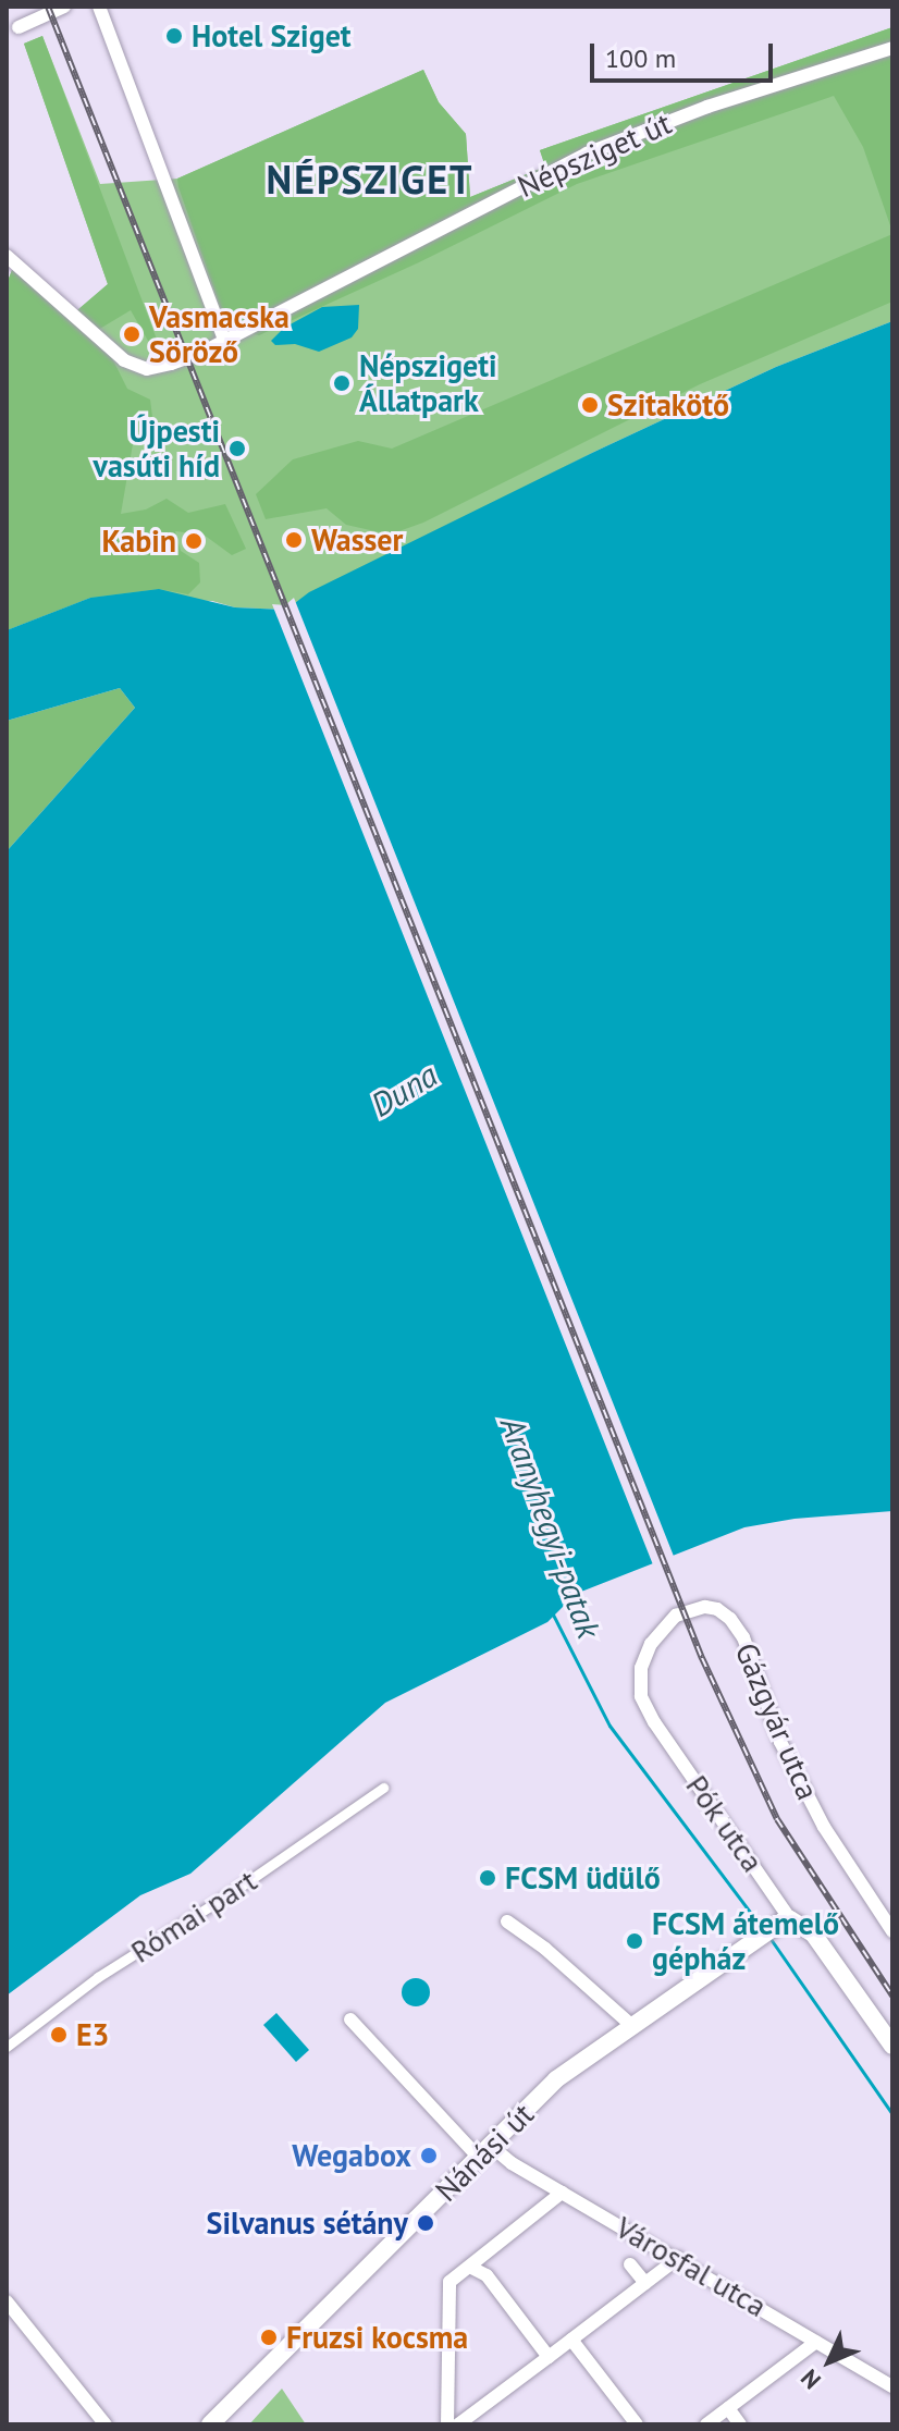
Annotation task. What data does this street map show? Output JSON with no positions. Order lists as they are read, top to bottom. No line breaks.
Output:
{"streets":{"street":["Népsziget út","Gázgyár utca","Pók utca","Római part","Nánási út","Városfal utca"]},"crossings":[["Gázgyár utca","Pók utca"],["Pók utca","Nánási út"],["Nánási út","Városfal utca"]],"districts":["NÉPSZIGET"],"water":["Duna","Aranyhegyi-patak"],"places":["Hotel Sziget","Vasmacska Söröző","Népszigeti Állatpark","Szitakötő","Újpesti vasúti híd","Wasser","Kabin","FCSM üdülő","FCSM átemelő gépház","E3","Wegabox","Silvanus sétány","Fruzsi kocsma"],"scale_bar":"100 m","north":"bottom left"}
